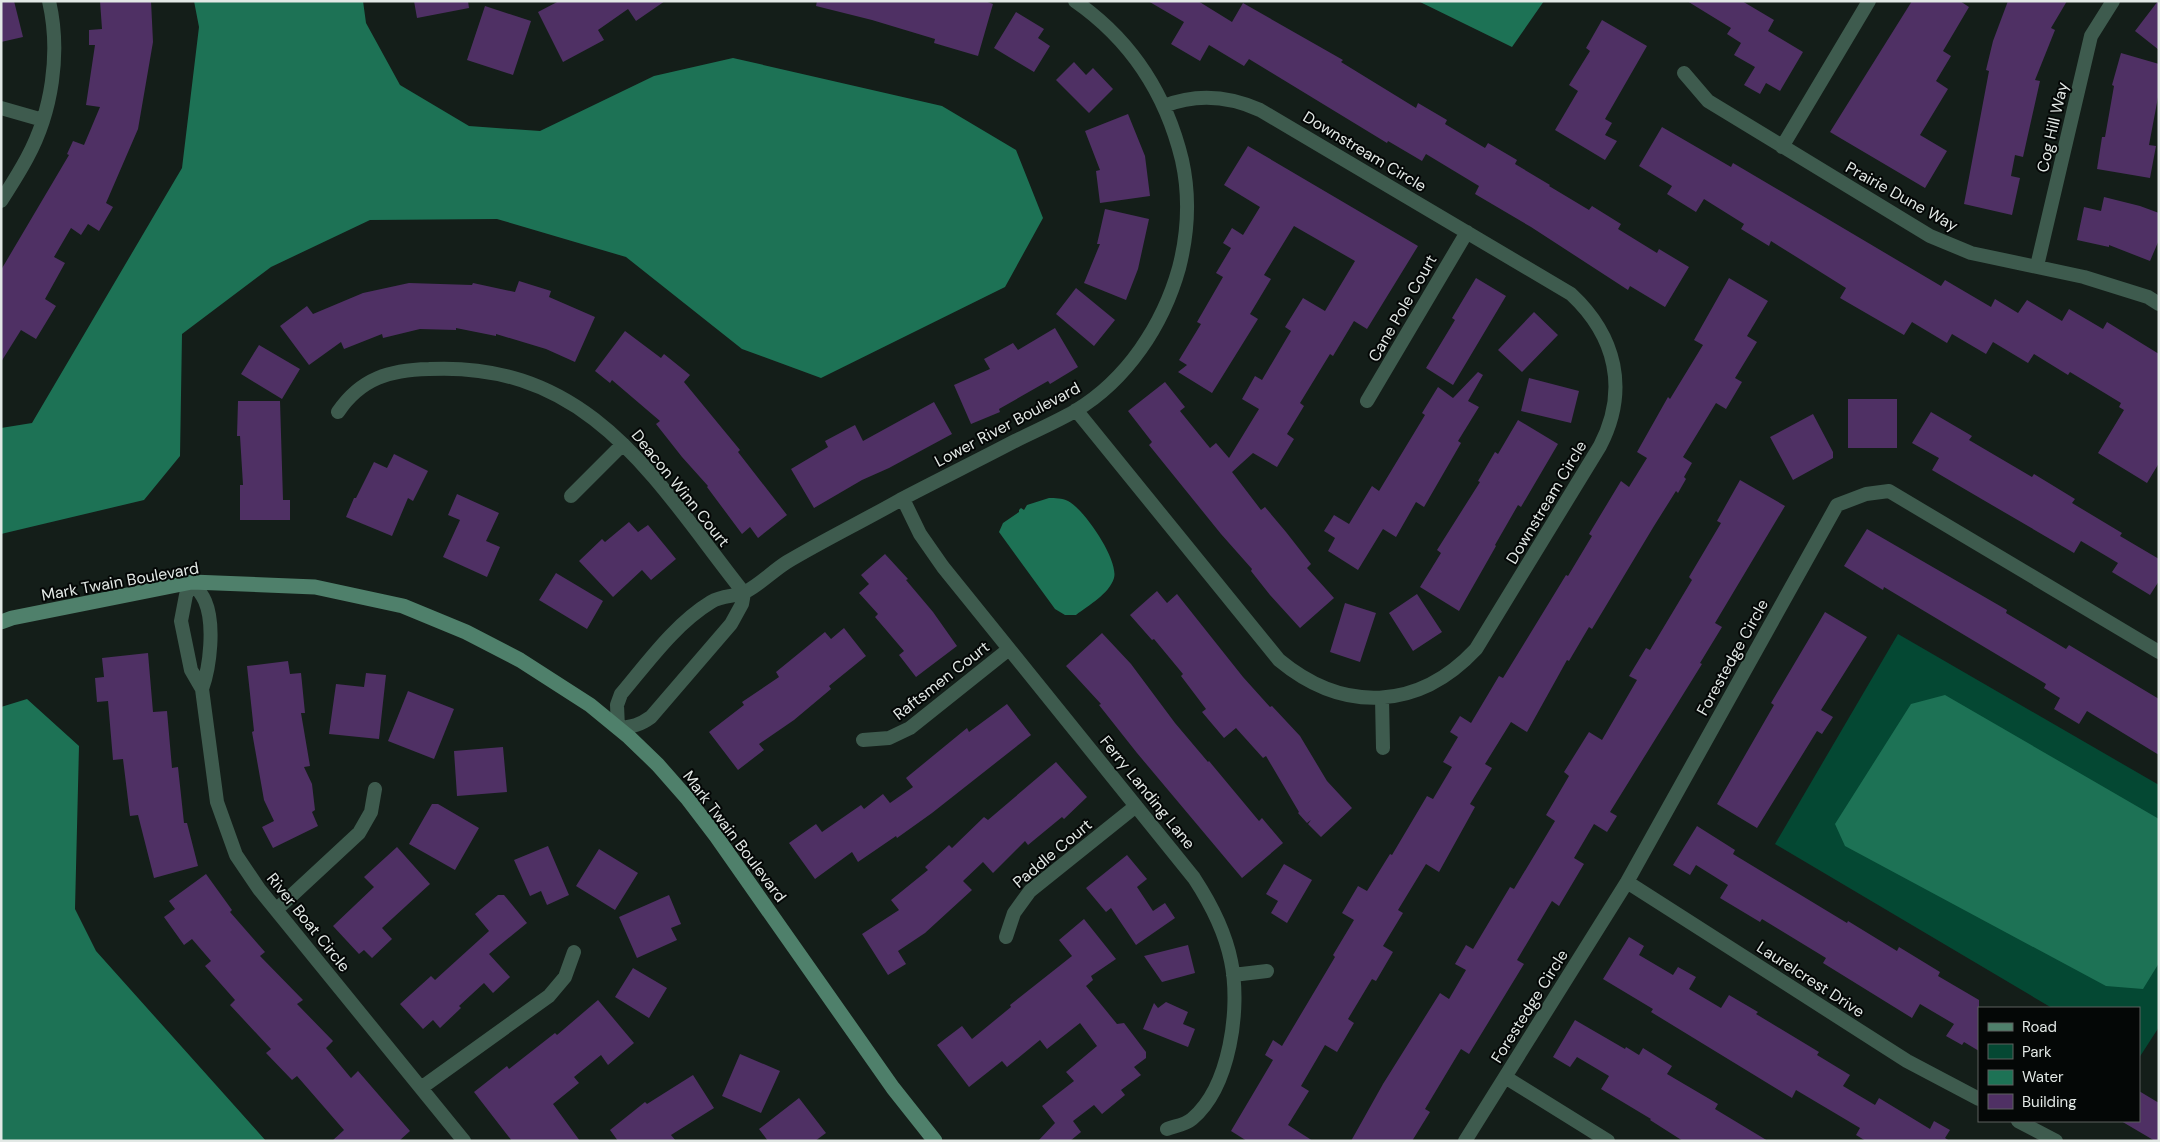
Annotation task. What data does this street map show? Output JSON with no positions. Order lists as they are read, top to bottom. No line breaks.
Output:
{"streets":{"street":["Cog Hill Way","Downstream Circle","Prairie Dune Way","Cane Pole Court","Lower River Boulevard","Deacon Winn Court","Mark Twain Boulevard","Forestedge Circle","Raftsmen Court","Ferry Landing Lane","Paddle Court","River Boat Circle","Laurelcrest Drive"]},"crossings":[["Cog Hill Way","Prairie Dune Way"],["Downstream Circle","Cane Pole Court"],["Downstream Circle","Lower River Boulevard"],["Lower River Boulevard","Deacon Winn Court"],["Lower River Boulevard","Mark Twain Boulevard"],["Lower River Boulevard","Ferry Landing Lane"],["Mark Twain Boulevard","River Boat Circle"],["Forestedge Circle","Laurelcrest Drive"],["Raftsmen Court","Ferry Landing Lane"],["Ferry Landing Lane","Paddle Court"]],"legend":["Road","Park","Water","Building"]}
